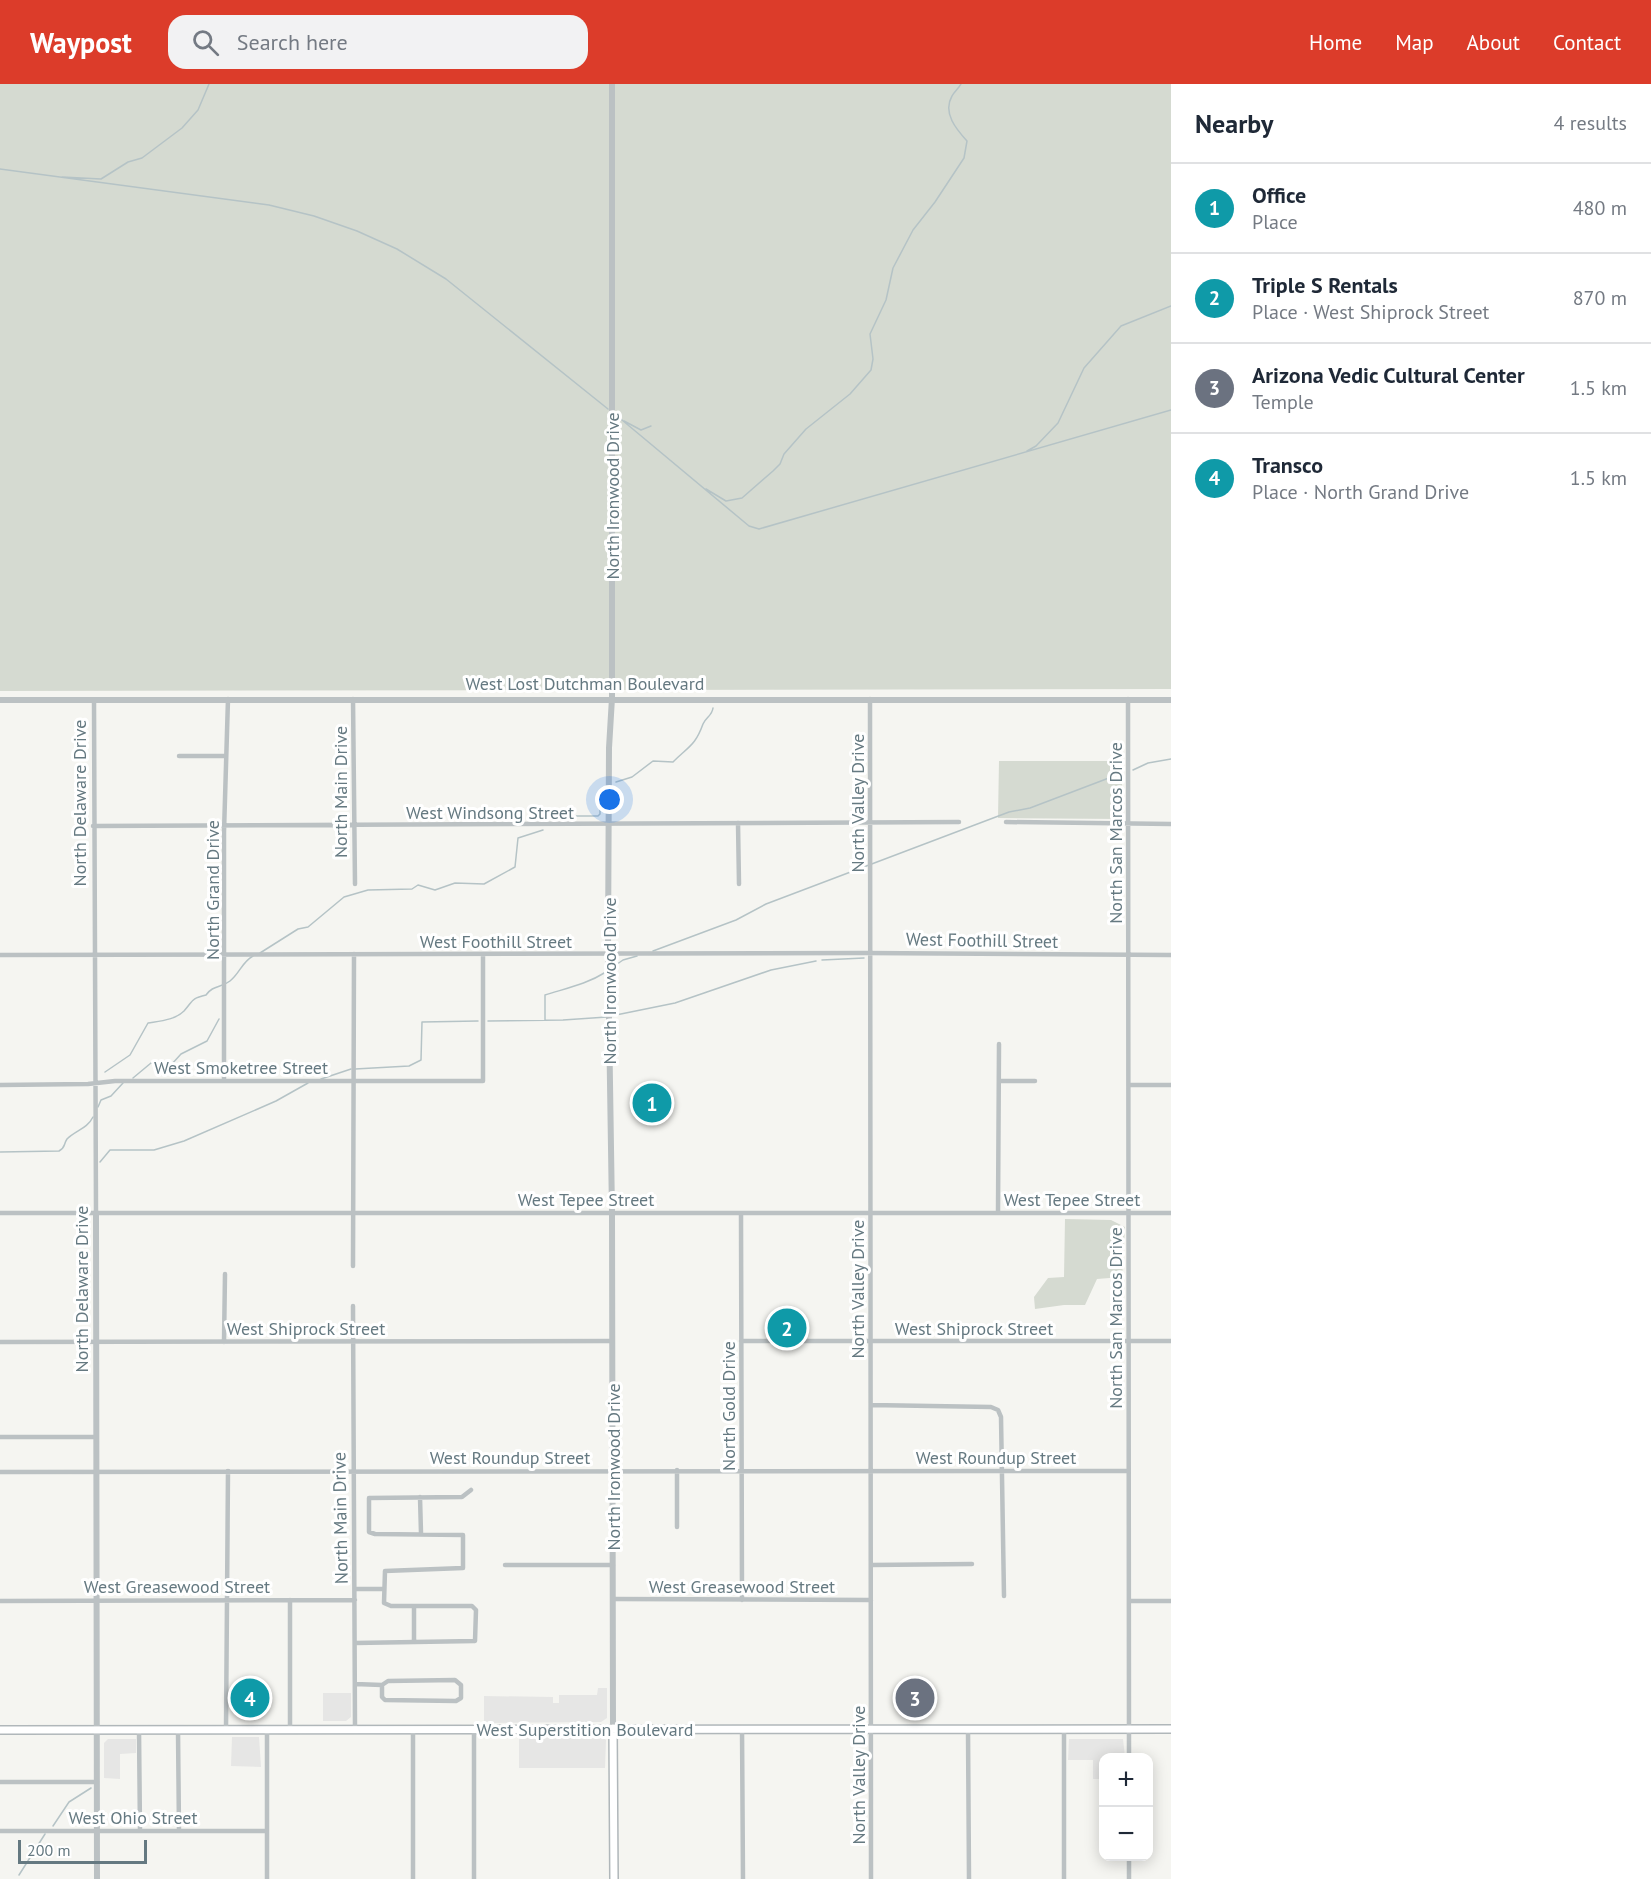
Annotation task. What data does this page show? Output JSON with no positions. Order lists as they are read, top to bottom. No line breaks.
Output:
{"streets":{"main road":["North Ironwood Drive","West Superstition Boulevard"],"street":["West Lost Dutchman Boulevard","North Main Drive","North Delaware Drive","North Valley Drive","West Windsong Street","North San Marcos Drive","North Grand Drive","West Foothill Street","West Smoketree Street","West Tepee Street","West Shiprock Street","North Gold Drive","West Roundup Street","West Greasewood Street","West Ohio Street"]},"crossings":[["North Ironwood Drive","West Lost Dutchman Boulevard"],["North Ironwood Drive","West Windsong Street"],["North Ironwood Drive","West Foothill Street"],["North Ironwood Drive","West Tepee Street"],["North Ironwood Drive","West Shiprock Street"],["North Ironwood Drive","West Roundup Street"],["North Ironwood Drive","West Greasewood Street"],["North Ironwood Drive","West Superstition Boulevard"],["West Lost Dutchman Boulevard","North Main Drive"],["West Lost Dutchman Boulevard","North Delaware Drive"],["West Lost Dutchman Boulevard","North Valley Drive"],["West Lost Dutchman Boulevard","North San Marcos Drive"],["West Lost Dutchman Boulevard","North Grand Drive"],["North Main Drive","West Windsong Street"],["North Main Drive","West Shiprock Street"],["North Main Drive","West Roundup Street"],["North Main Drive","West Greasewood Street"],["North Main Drive","West Superstition Boulevard"],["North Delaware Drive","West Windsong Street"],["North Delaware Drive","West Foothill Street"],["North Delaware Drive","West Smoketree Street"],["North Delaware Drive","West Tepee Street"],["North Delaware Drive","West Shiprock Street"],["North Delaware Drive","West Roundup Street"],["North Delaware Drive","West Greasewood Street"],["North Delaware Drive","West Superstition Boulevard"],["North Delaware Drive","West Ohio Street"],["North Valley Drive","West Windsong Street"],["North Valley Drive","West Foothill Street"],["North Valley Drive","West Tepee Street"],["North Valley Drive","West Shiprock Street"],["North Valley Drive","West Roundup Street"],["North Valley Drive","West Greasewood Street"],["North Valley Drive","West Superstition Boulevard"],["West Windsong Street","North Grand Drive"],["North San Marcos Drive","West Foothill Street"],["North San Marcos Drive","West Tepee Street"],["North San Marcos Drive","West Shiprock Street"],["North San Marcos Drive","West Roundup Street"],["North San Marcos Drive","West Superstition Boulevard"],["North Grand Drive","West Foothill Street"],["North Grand Drive","West Smoketree Street"],["West Foothill Street","West Smoketree Street"],["West Tepee Street","North Gold Drive"],["West Shiprock Street","North Gold Drive"],["North Gold Drive","West Roundup Street"],["North Gold Drive","West Greasewood Street"]],"scale_bar":"200 m","page":{"header":"Waypost","search":"Search here","nav":["Home","Map","About","Contact"],"heading":["Nearby","4 results"],"list":[{"mark":"1","name":"Office","note":"Place","value":"480 m"},{"mark":"2","name":"Triple S Rentals","note":"Place · West Shiprock Street","value":"870 m"},{"mark":"3","name":"Arizona Vedic Cultural Center","note":"Temple","value":"1.5 km"},{"mark":"4","name":"Transco","note":"Place · North Grand Drive","value":"1.5 km"}],"pins":["1","2","3","4"],"map_buttons":["+","−"],"scale":"200 m"}}
